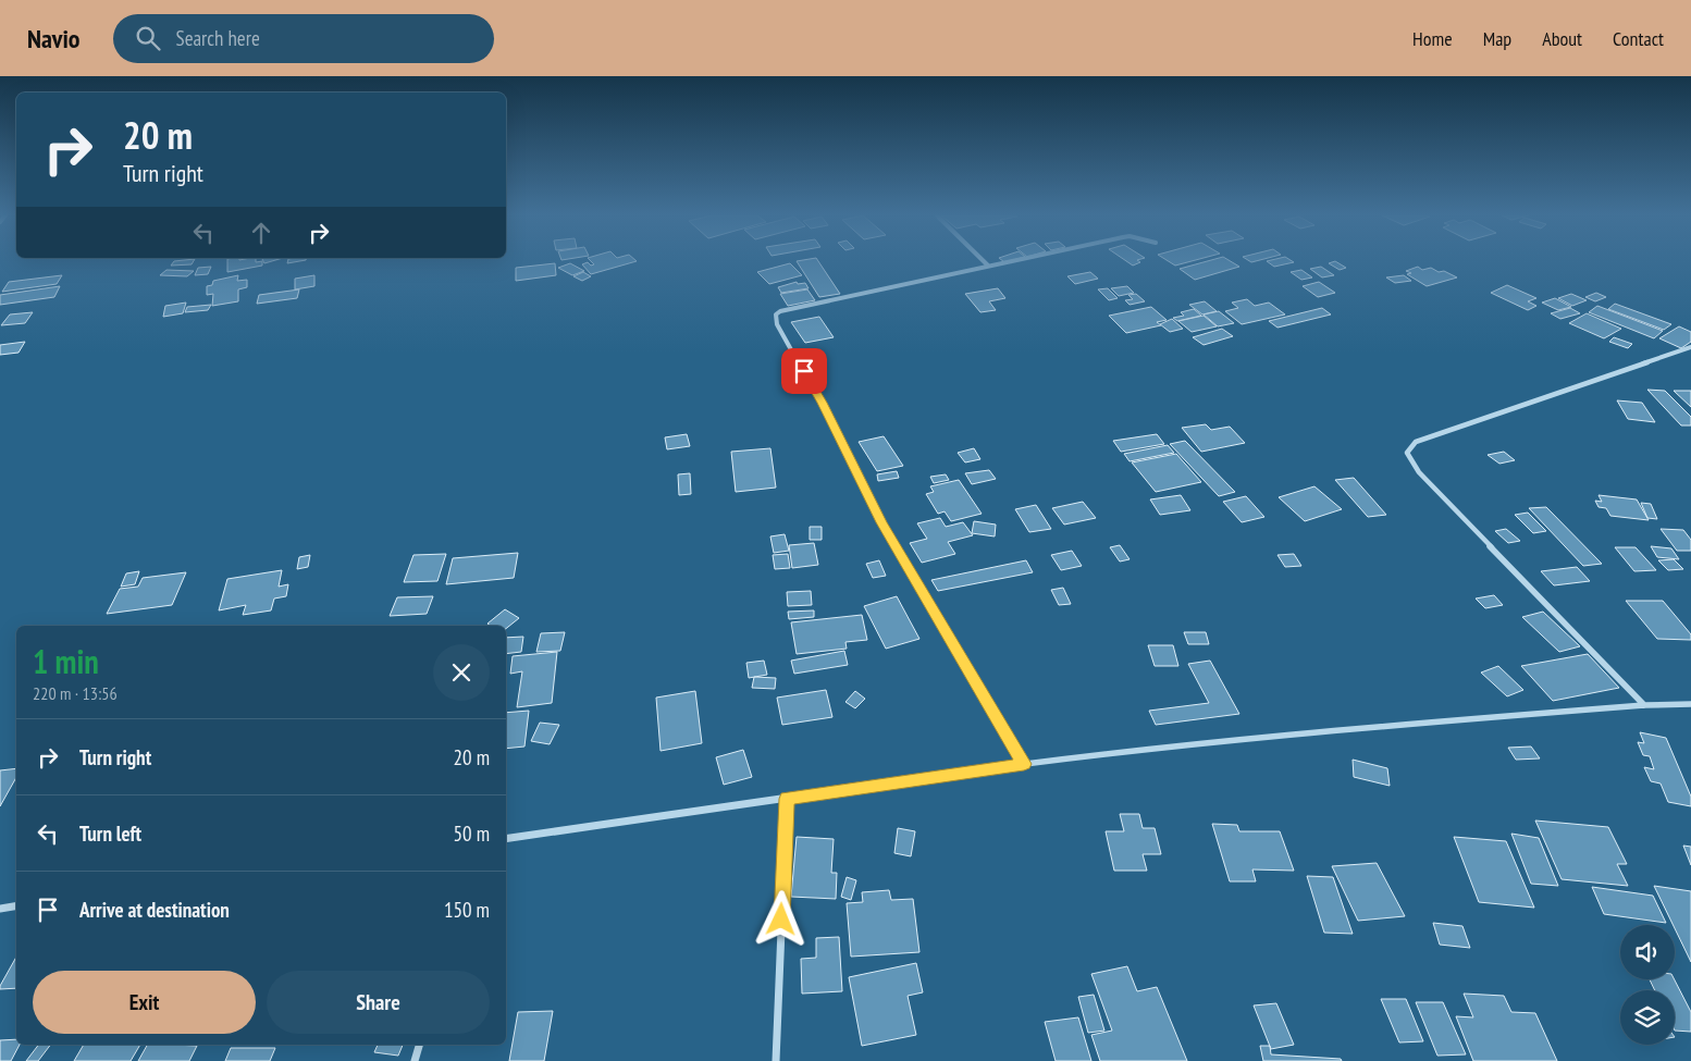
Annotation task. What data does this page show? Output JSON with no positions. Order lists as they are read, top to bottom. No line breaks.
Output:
{"page":{"header":"Navio","search":"Search here","nav":["Home","Map","About","Contact"],"turn":["20 m","Turn right"],"heading":["1 min","220 m · 13:56"],"list":[{"name":"Turn right","value":"20 m"},{"name":"Turn left","value":"50 m"},{"name":"Arrive at destination","value":"150 m"}],"buttons":["Exit","Share"]}}
